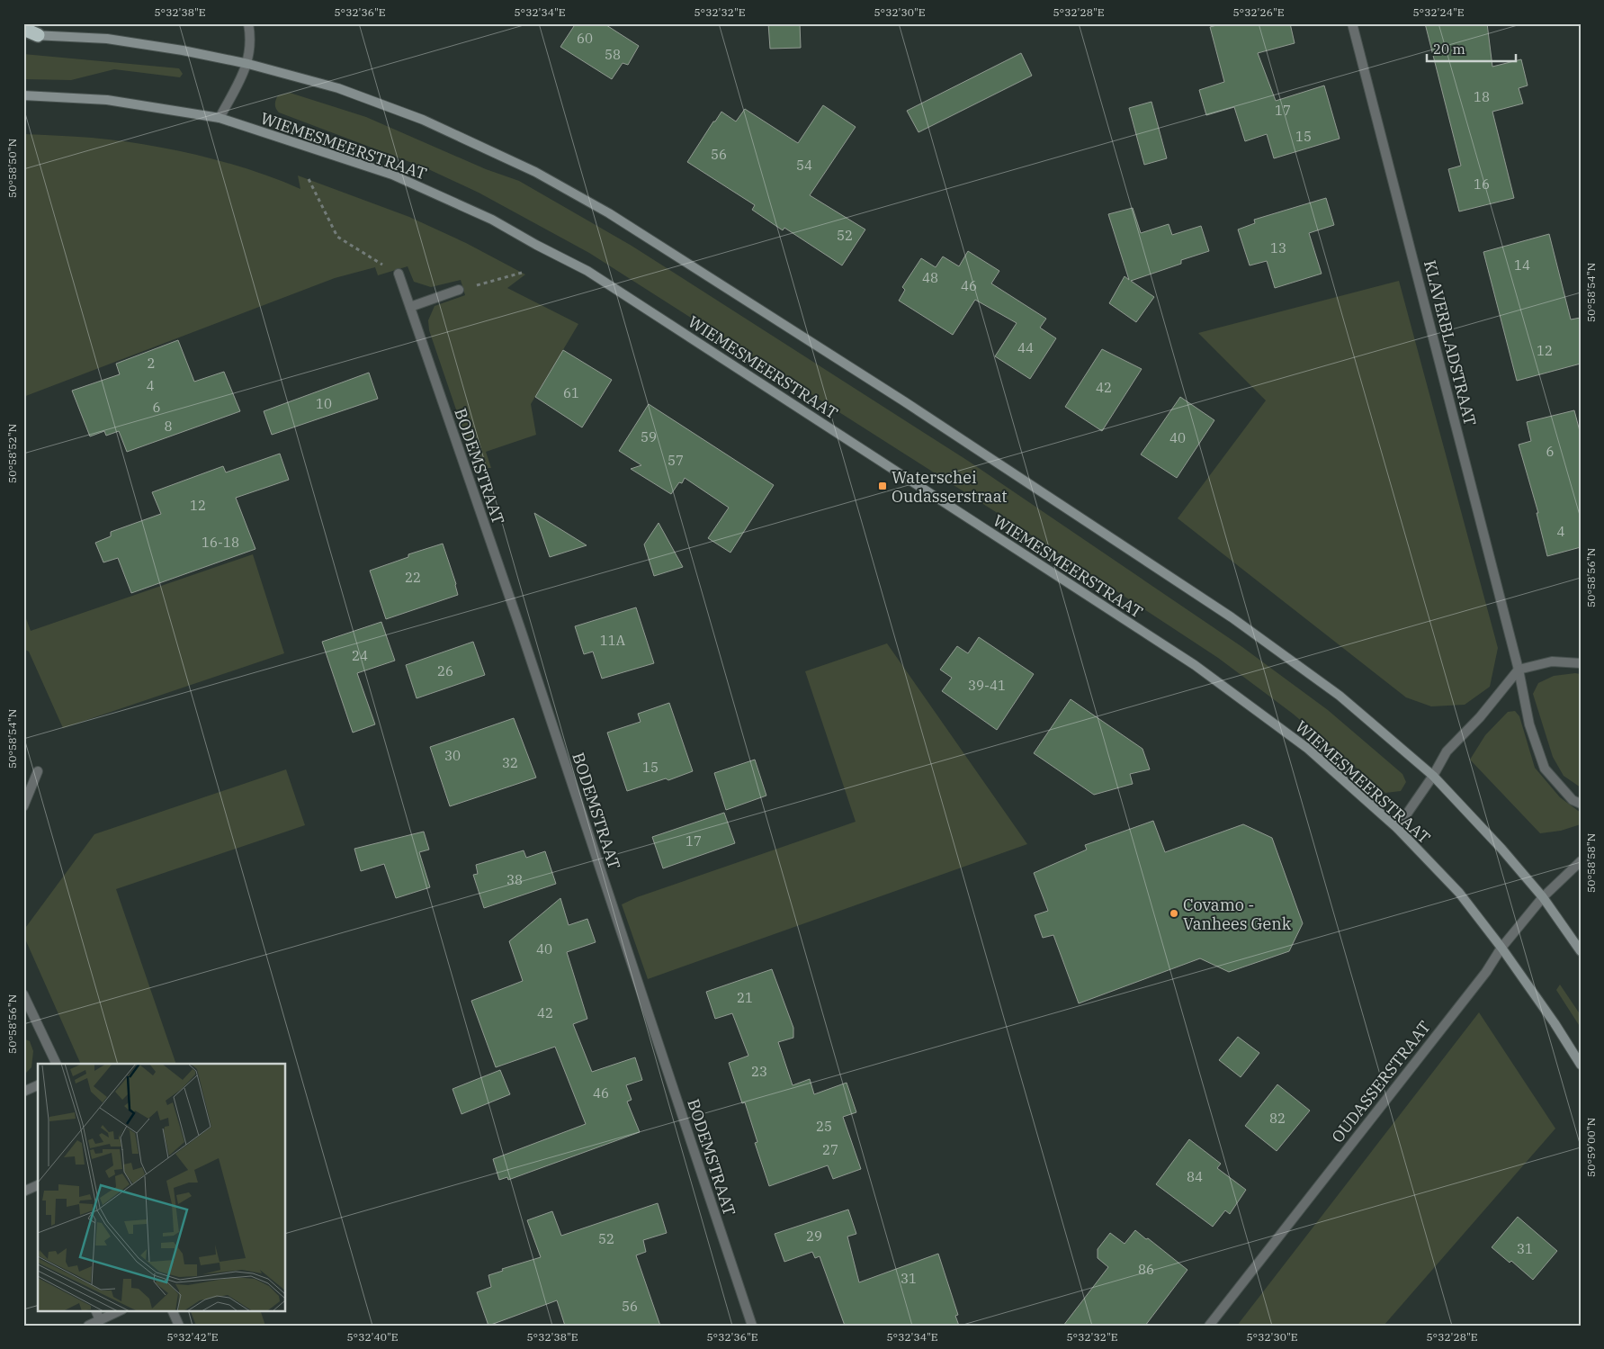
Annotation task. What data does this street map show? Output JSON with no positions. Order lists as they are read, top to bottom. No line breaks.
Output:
{"streets":{"main road":["WIEMESMEERSTRAAT"],"street":["KLAVERBLADSTRAAT","BODEMSTRAAT","OUDASSERSTRAAT"]},"crossings":[["WIEMESMEERSTRAAT","OUDASSERSTRAAT"]],"places":{"transit":["Waterschei Oudasserstraat"],"other":["Covamo - Vanhees Genk"]},"house_numbers":["60","58","18","17","15","56","54","16","52","13","14","48","46","44","12","2","4","42","61","10","6","8","59","40","6","57","12","4","16-18","22","11A","24","26","39-41","30","32","15","17","38","40","21","42","23","46","82","25","27","84","29","52","31","86","31","56"],"scale_bar":"20 m","coordinates":["5°32'38\"E","5°32'36\"E","5°32'34\"E","5°32'32\"E","5°32'30\"E","5°32'28\"E","5°32'26\"E","5°32'24\"E","50°58'50\"N","50°58'54\"N","50°58'52\"N","50°58'56\"N","50°58'58\"N","50°59'00\"N","5°32'42\"E","5°32'40\"E"]}
